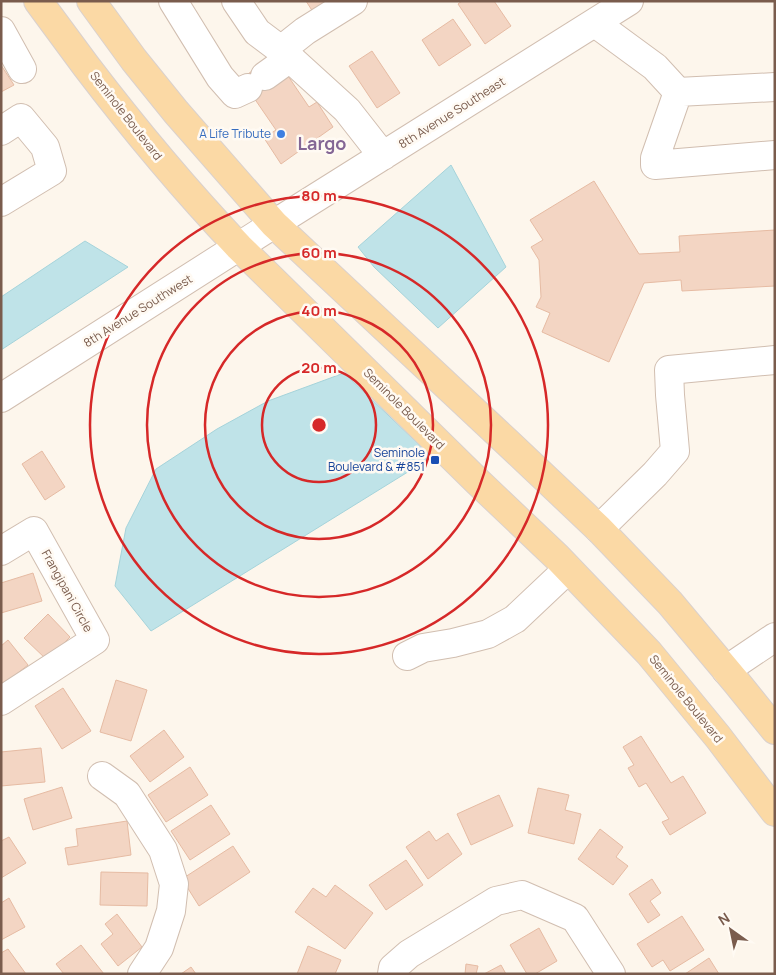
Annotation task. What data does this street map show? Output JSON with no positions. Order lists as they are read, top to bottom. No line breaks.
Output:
{"streets":{"main road":["Seminole Boulevard"],"street":["8th Avenue Southeast","8th Avenue Southwest","Frangipani Circle"]},"crossings":[["8th Avenue Southeast","8th Avenue Southwest"],["Seminole Boulevard","8th Avenue Southwest"]],"districts":["Largo"],"places":{"other":["A Life Tribute"],"transit":["Seminole Boulevard & #851"]},"north":"top left","rings":["80 m","60 m","40 m","20 m"]}
